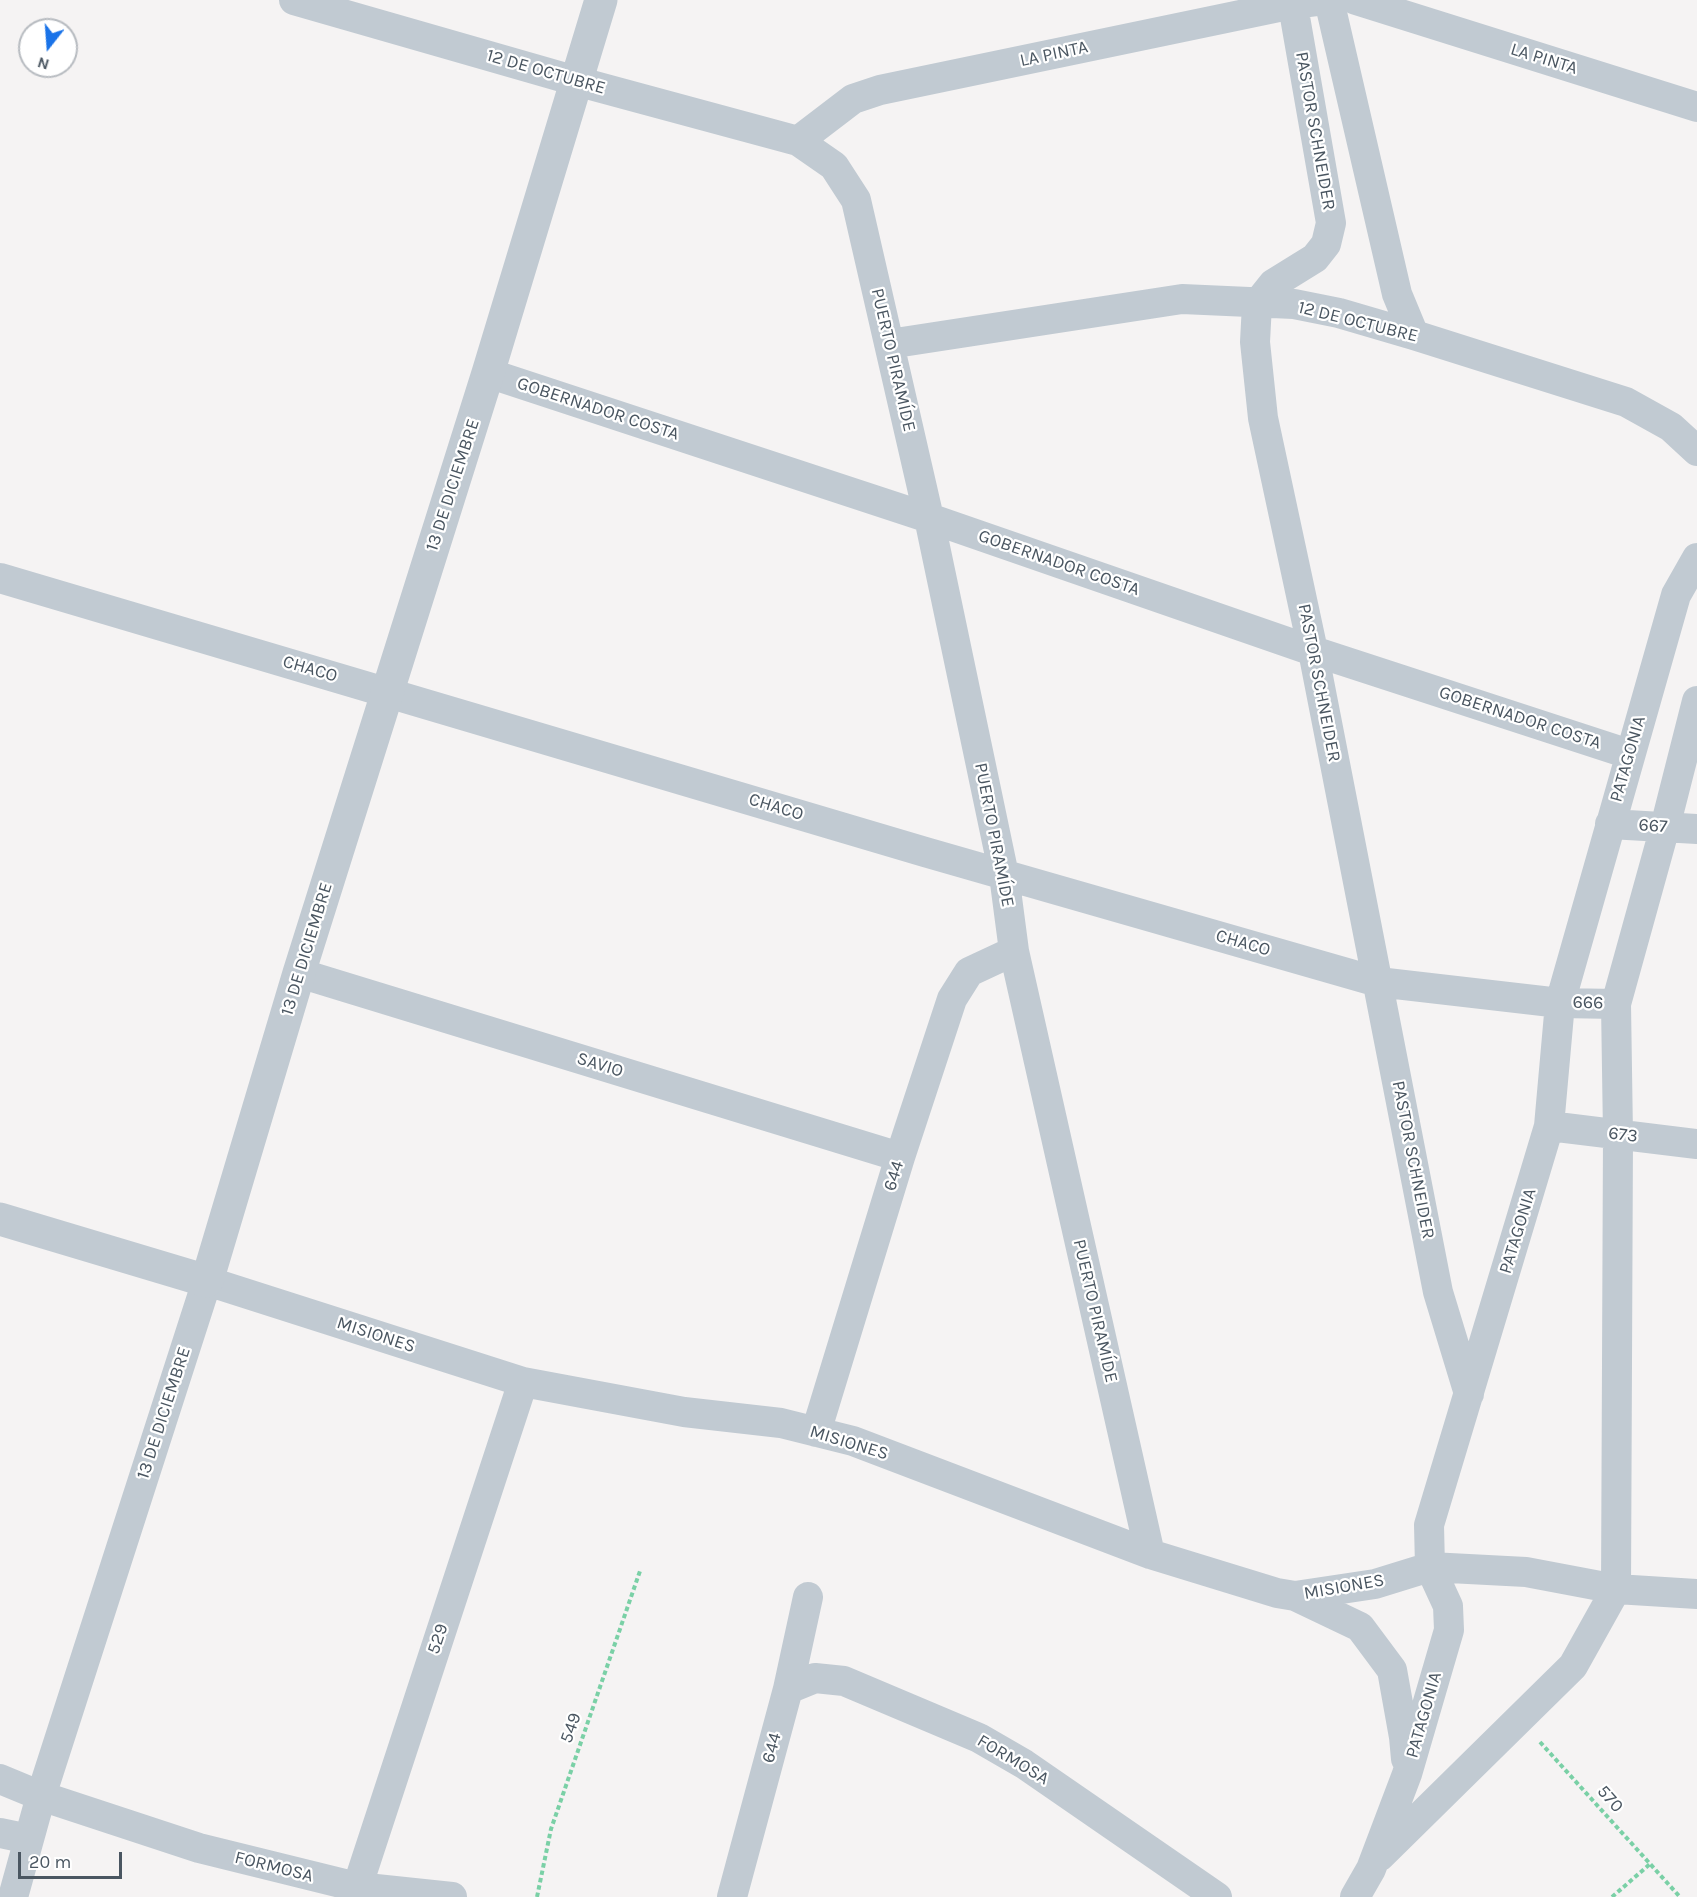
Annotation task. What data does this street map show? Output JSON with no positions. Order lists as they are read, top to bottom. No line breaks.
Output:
{"streets":{"street":["LA PINTA","12 DE OCTUBRE","PASTOR SCHNEIDER","PUERTO PIRAMÍDE","GOBERNADOR COSTA","13 DE DICIEMBRE","CHACO","PATAGONIA","667","666","SAVIO","673","644","MISIONES","529","FORMOSA"],"path":["549","570"]},"crossings":[["LA PINTA","12 DE OCTUBRE"],["LA PINTA","PASTOR SCHNEIDER"],["LA PINTA","PUERTO PIRAMÍDE"],["12 DE OCTUBRE","PASTOR SCHNEIDER"],["12 DE OCTUBRE","PUERTO PIRAMÍDE"],["12 DE OCTUBRE","13 DE DICIEMBRE"],["PASTOR SCHNEIDER","GOBERNADOR COSTA"],["PASTOR SCHNEIDER","CHACO"],["PASTOR SCHNEIDER","PATAGONIA"],["PUERTO PIRAMÍDE","GOBERNADOR COSTA"],["PUERTO PIRAMÍDE","CHACO"],["PUERTO PIRAMÍDE","644"],["PUERTO PIRAMÍDE","MISIONES"],["GOBERNADOR COSTA","13 DE DICIEMBRE"],["GOBERNADOR COSTA","PATAGONIA"],["13 DE DICIEMBRE","CHACO"],["13 DE DICIEMBRE","SAVIO"],["13 DE DICIEMBRE","MISIONES"],["13 DE DICIEMBRE","FORMOSA"],["CHACO","PATAGONIA"],["CHACO","666"],["PATAGONIA","667"],["PATAGONIA","666"],["PATAGONIA","673"],["PATAGONIA","MISIONES"],["SAVIO","644"],["644","MISIONES"],["644","FORMOSA"],["MISIONES","529"],["529","FORMOSA"]],"scale_bar":"20 m","north":"bottom"}
